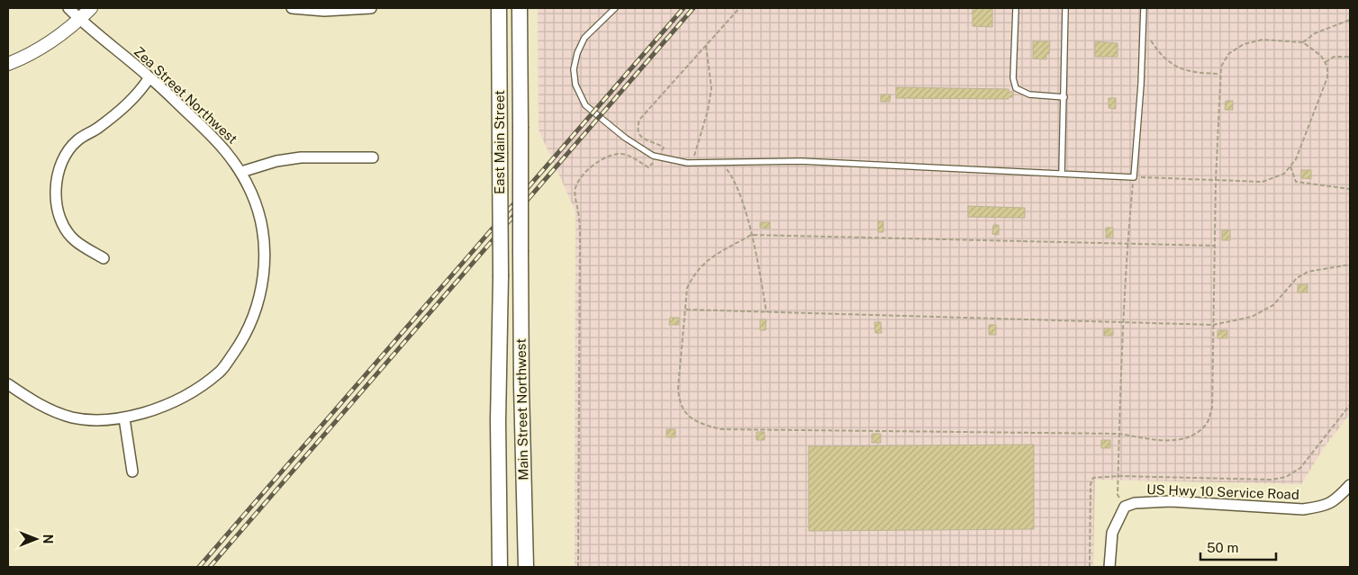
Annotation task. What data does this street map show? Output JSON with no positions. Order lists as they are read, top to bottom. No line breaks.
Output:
{"streets":{"main road":["East Main Street","Main Street Northwest"],"street":["Zea Street Northwest","US Hwy 10 Service Road"]},"crossings":[["East Main Street","Main Street Northwest"]],"scale_bar":"50 m","north":"right"}
